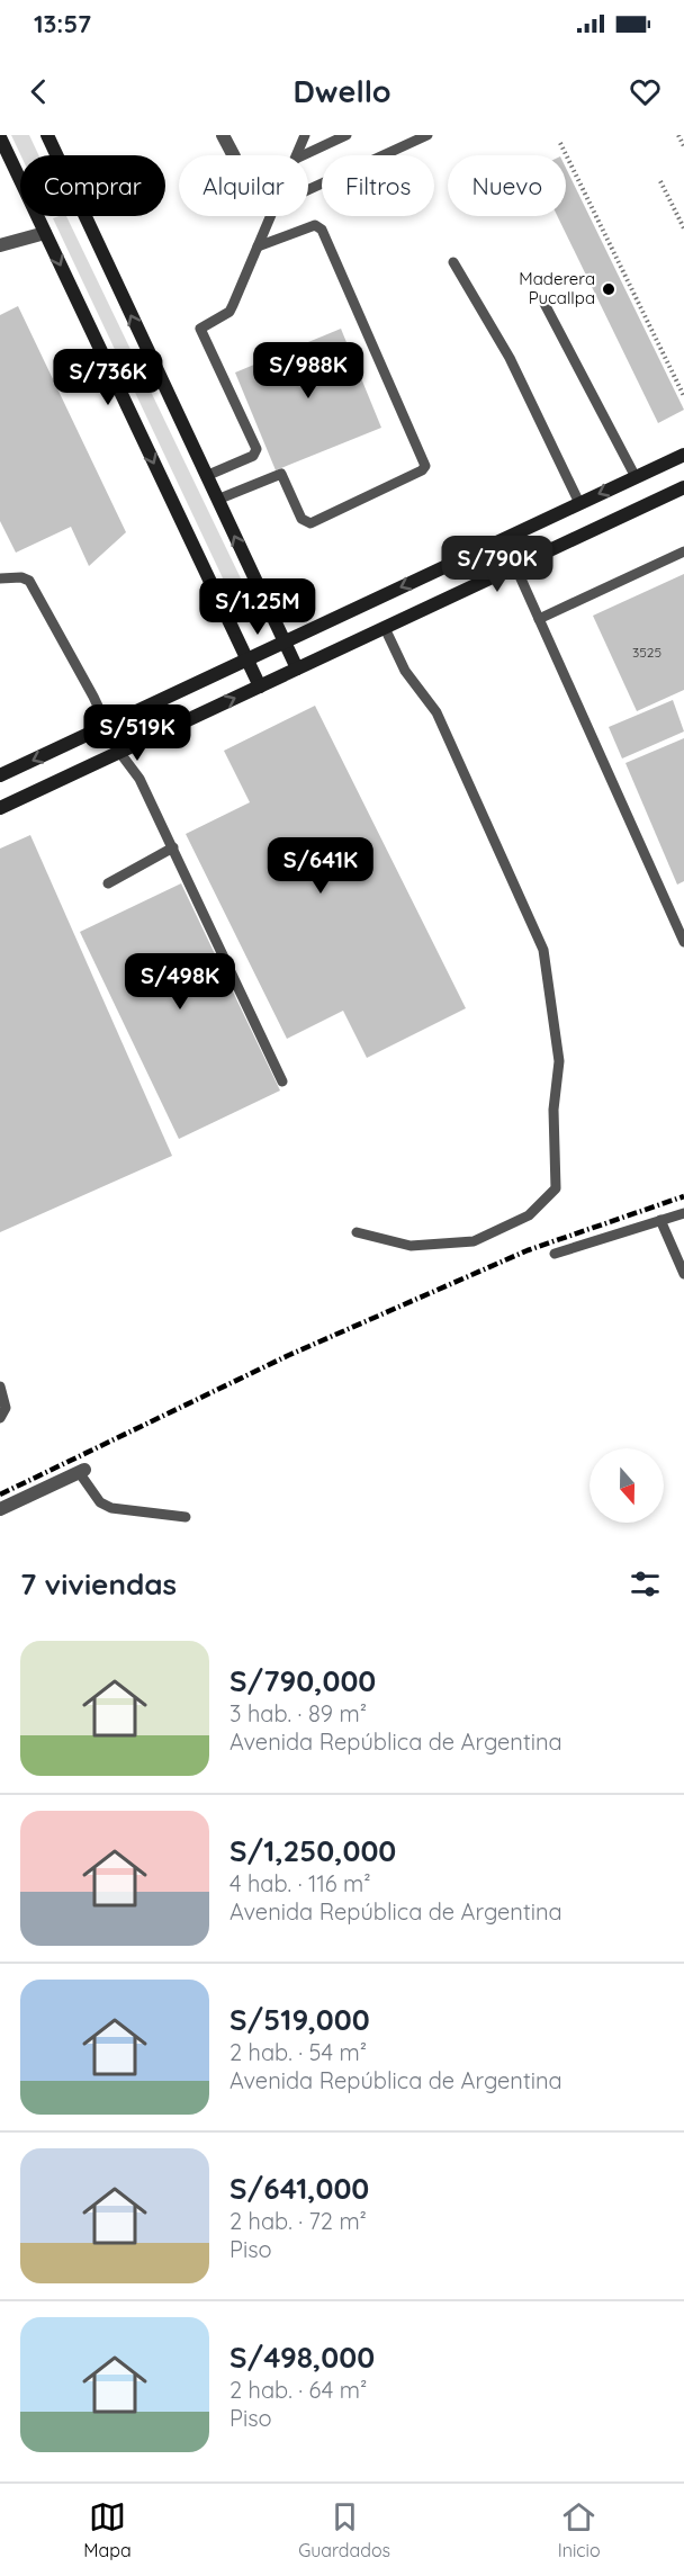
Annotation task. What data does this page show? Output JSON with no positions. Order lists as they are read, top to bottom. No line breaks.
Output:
{"places":["Maderera Pucallpa"],"house_numbers":["3525"],"north":"bottom","page":{"status":"13:57","header":"Dwello","chip":["Comprar","Alquilar","Filtros","Nuevo"],"price":["S/988K","S/736K","S/790K","S/1.25M","S/519K","S/641K","S/498K"],"heading":"7 viviendas","list":[{"name":"S/790,000","note":"3 hab. · 89 m² · Avenida República de Argentina"},{"name":"S/1,250,000","note":"4 hab. · 116 m² · Avenida República de Argentina"},{"name":"S/519,000","note":"2 hab. · 54 m² · Avenida República de Argentina"},{"name":"S/641,000","note":"2 hab. · 72 m² · Piso"},{"name":"S/498,000","note":"2 hab. · 64 m² · Piso"}],"tabs":["Mapa","Guardados","Inicio"]}}
